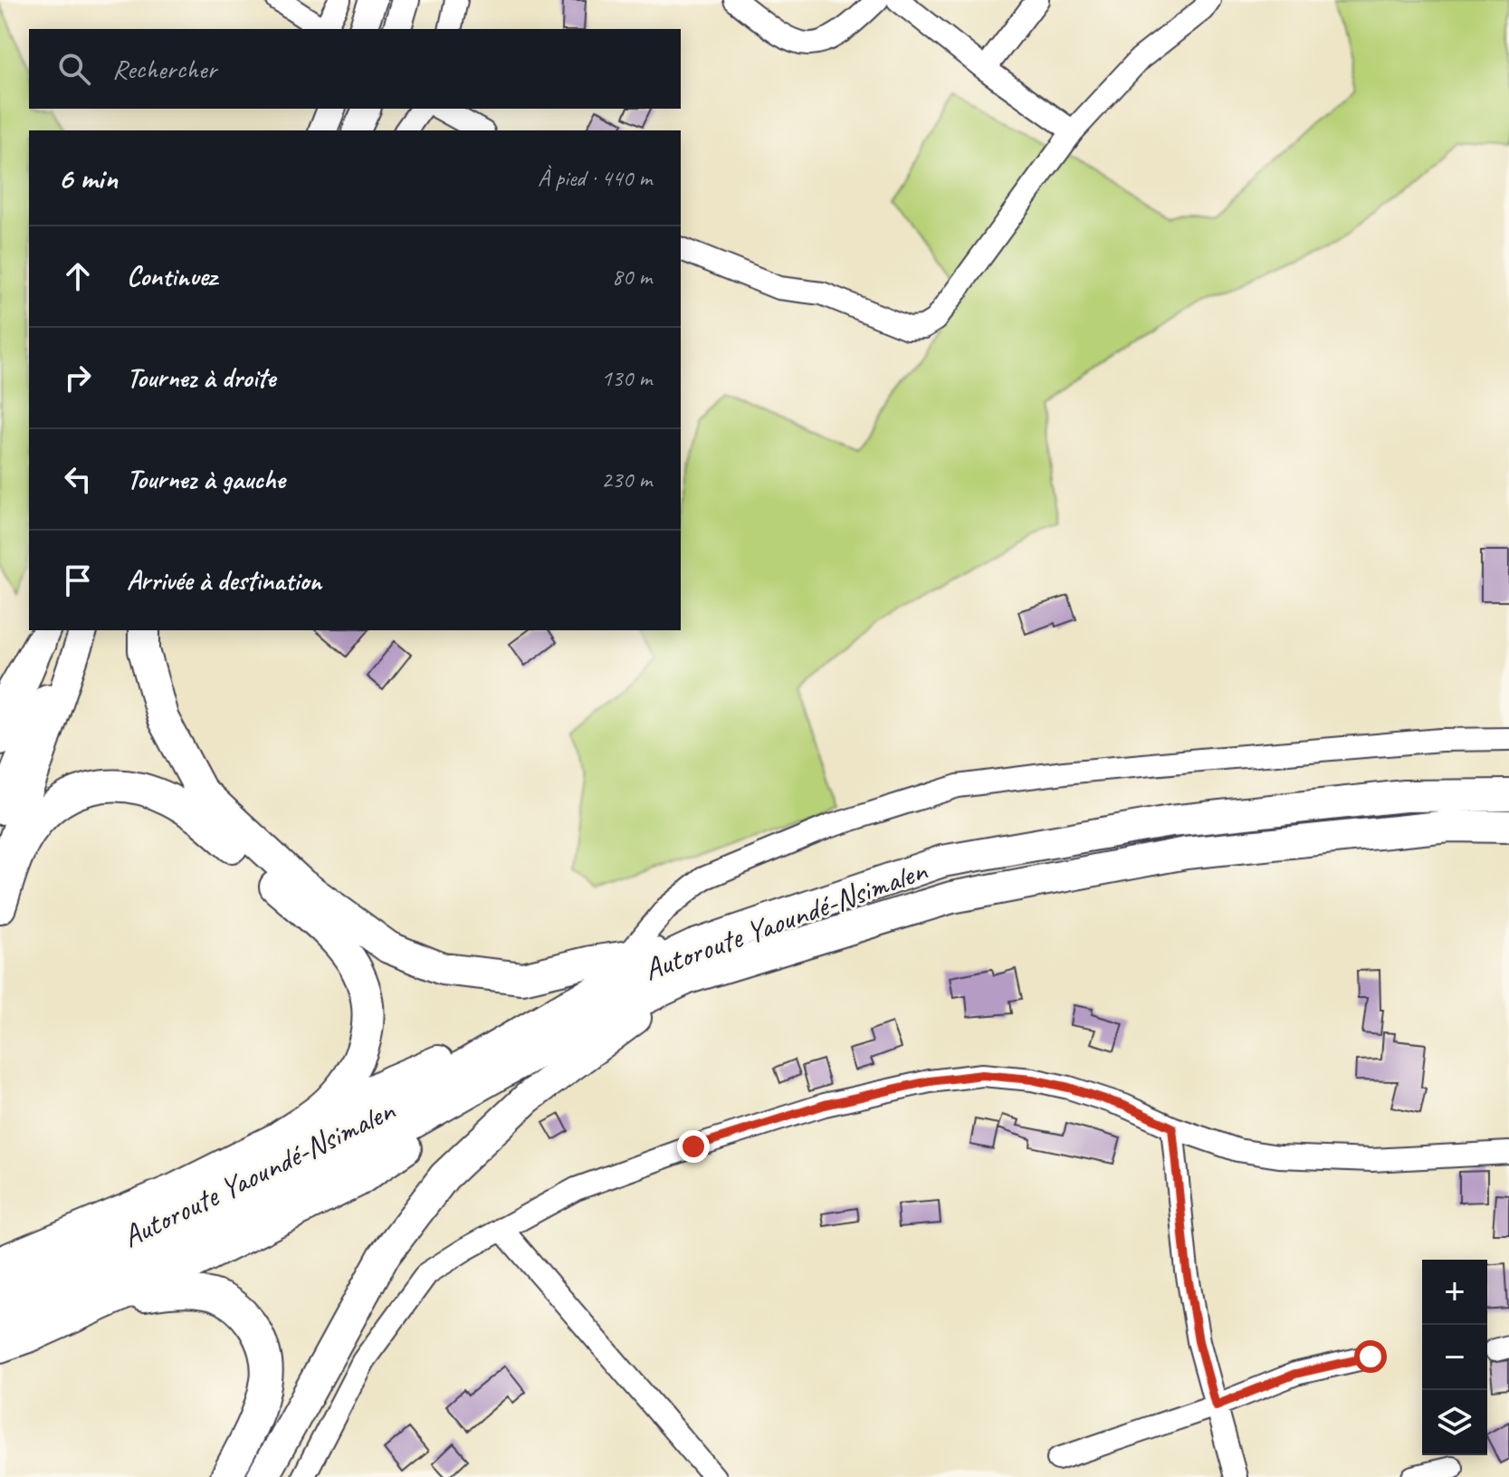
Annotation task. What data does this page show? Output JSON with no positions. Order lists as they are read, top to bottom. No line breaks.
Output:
{"streets":{"highway":["Autoroute Yaoundé-Nsimalen"]},"page":{"search":"Rechercher","heading":["6 min","À pied · 440 m"],"list":[["Continuez","80 m"],["Tournez à droite","130 m"],["Tournez à gauche","230 m"],"Arrivée à destination"],"map_buttons":["+","−"]}}
